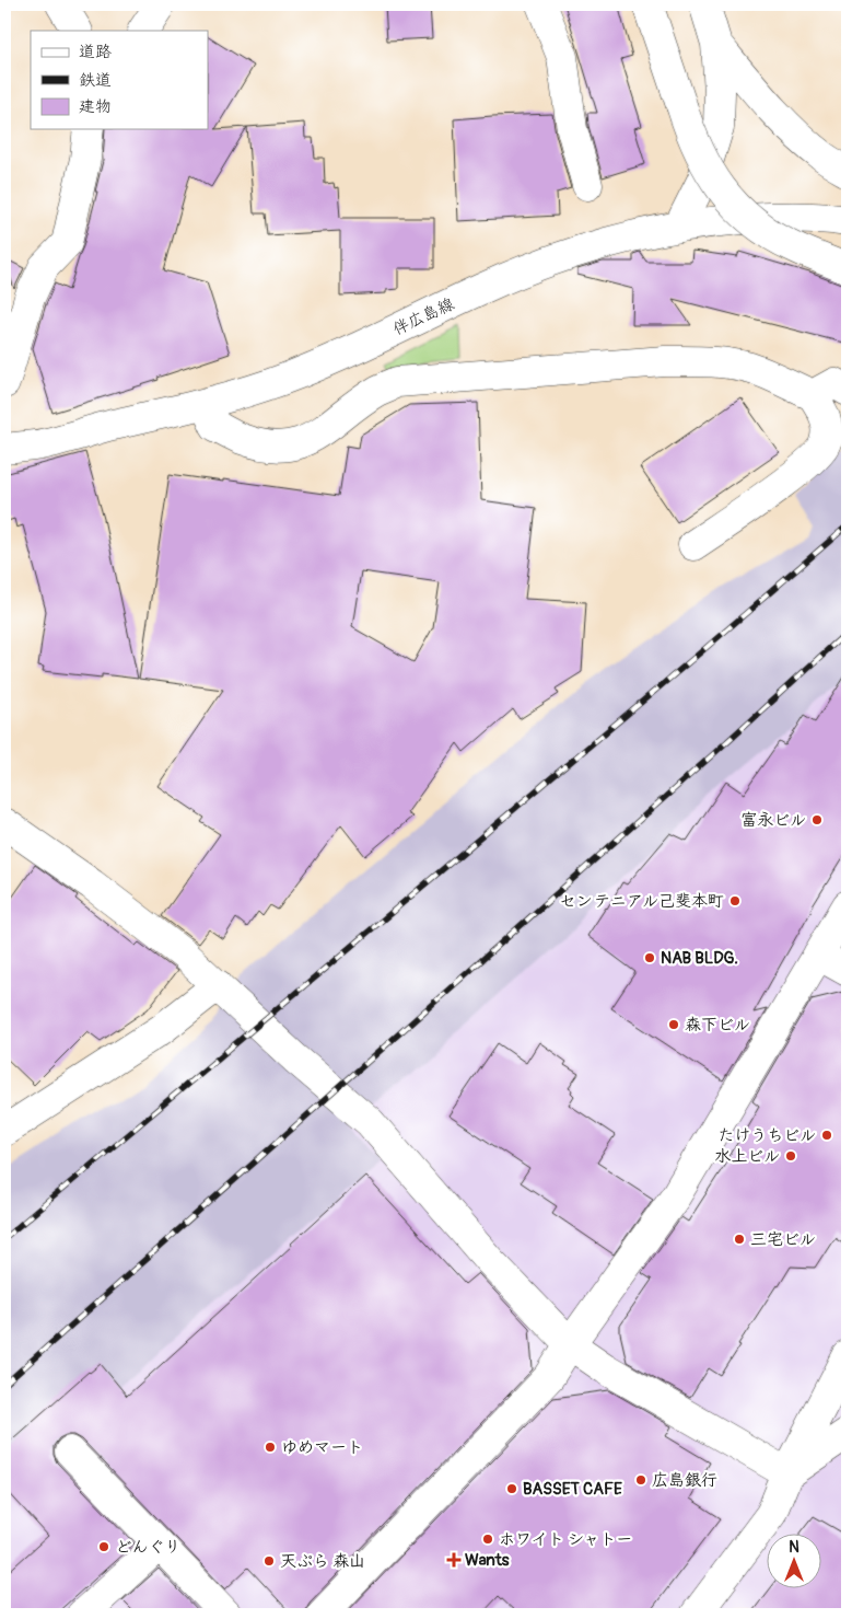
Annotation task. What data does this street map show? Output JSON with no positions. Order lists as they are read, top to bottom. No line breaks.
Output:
{"streets":{"street":["伴広島線"]},"places":{"other":["富永ビル","センテニアル己斐本町","NAB BLDG.","森下ビル","たけうちビル","水上ビル","三宅ビル","ゆめマート","広島銀行","BASSET CAFE","ホワイト シャトー","どんぐり","天ぷら 森山"],"health":["Wants"]},"legend":["道路","鉄道","建物"],"north":"top"}
